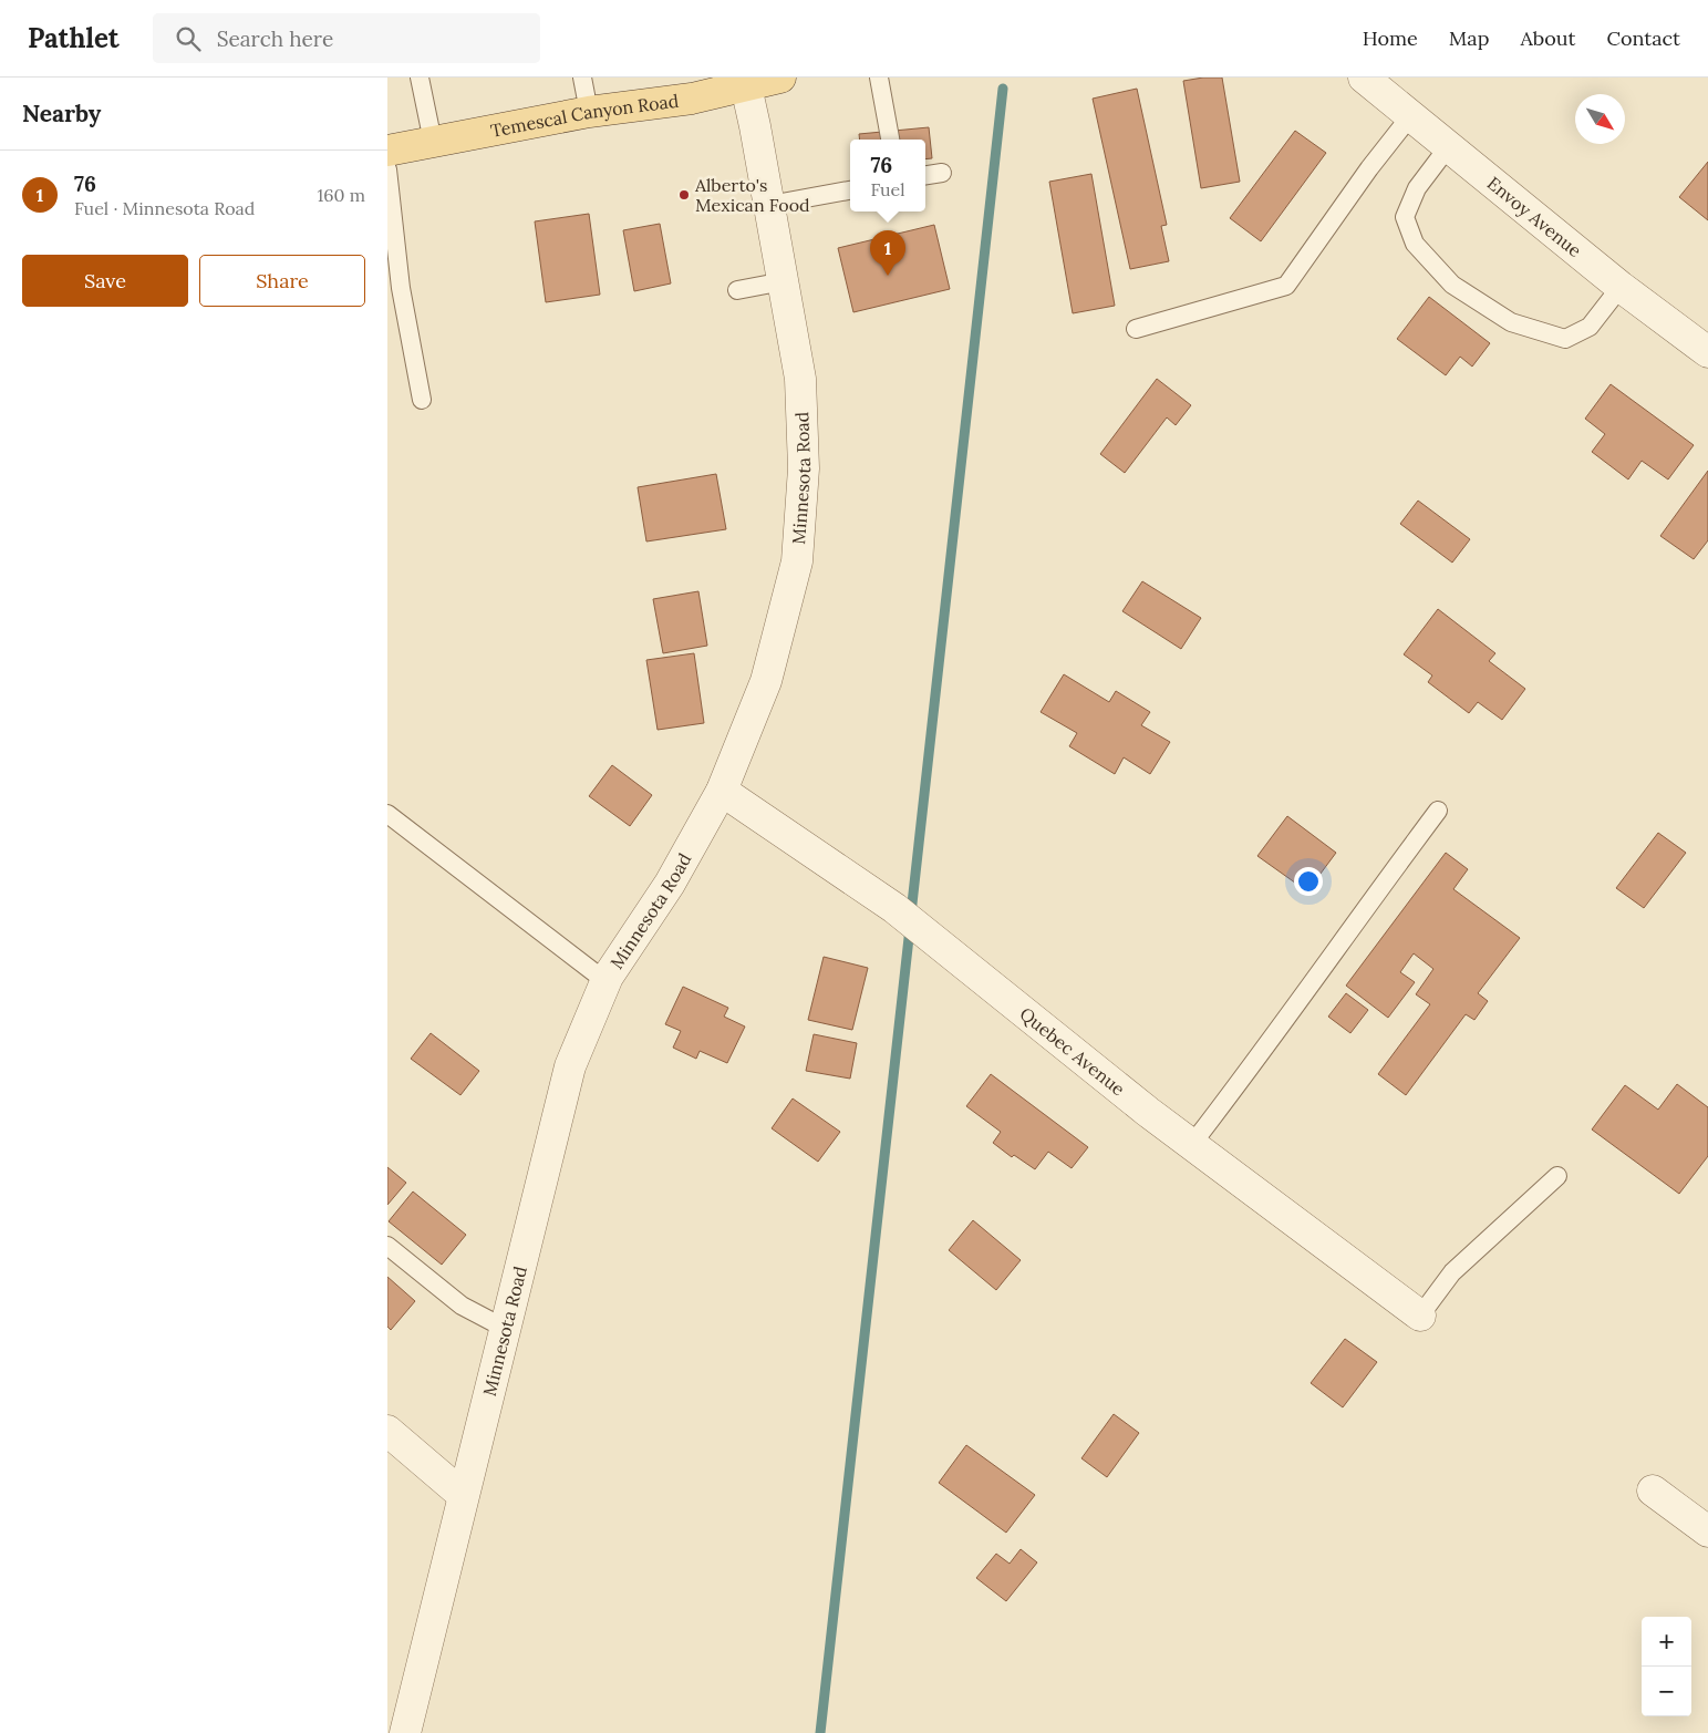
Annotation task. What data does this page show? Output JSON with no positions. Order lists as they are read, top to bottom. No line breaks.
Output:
{"streets":{"main road":["Temescal Canyon Road"],"street":["Envoy Avenue","Minnesota Road","Quebec Avenue"]},"crossings":[["Temescal Canyon Road","Minnesota Road"],["Minnesota Road","Quebec Avenue"]],"places":["Alberto's Mexican Food"],"north":"bottom right","page":{"header":"Pathlet","search":"Search here","nav":["Home","Map","About","Contact"],"heading":"Nearby","popup":["76","Fuel"],"list":[{"mark":"1","name":"76","note":"Fuel · Minnesota Road","value":"160 m"}],"pins":"1","buttons":["Save","Share"],"map_buttons":["+","−"]}}
